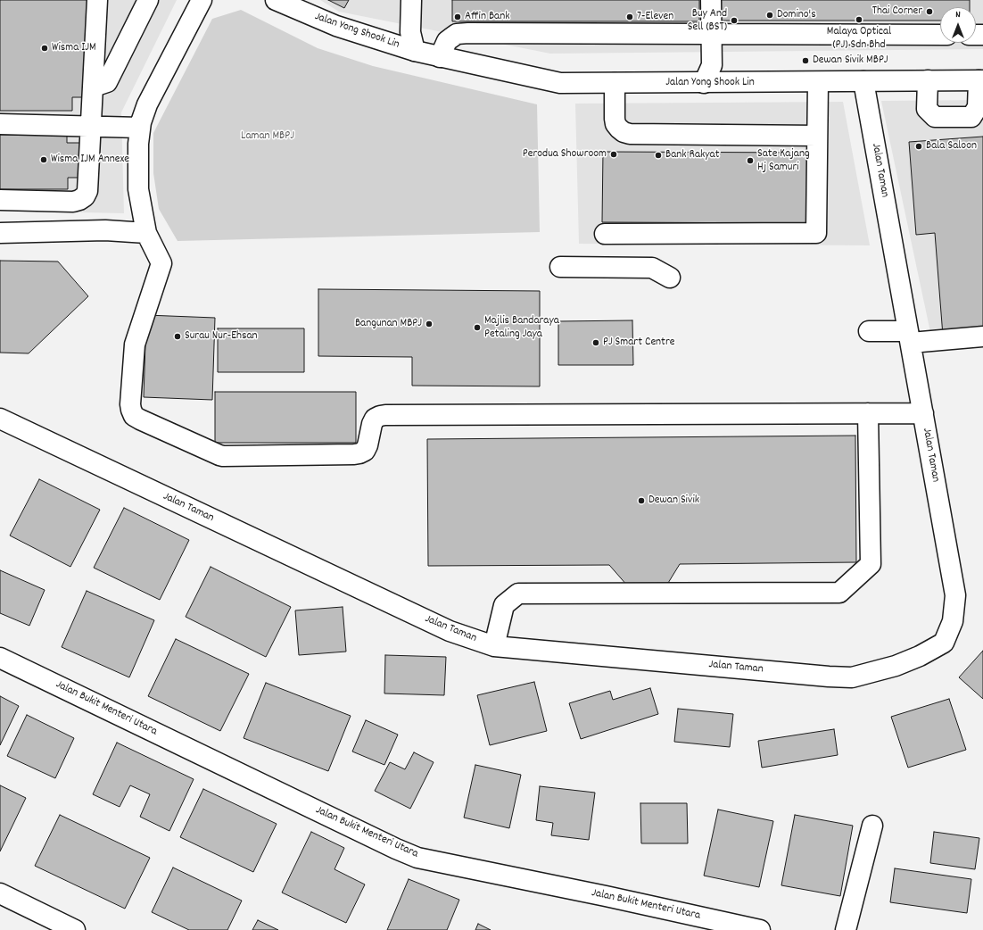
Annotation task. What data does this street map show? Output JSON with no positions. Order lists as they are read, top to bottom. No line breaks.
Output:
{"streets":{"street":["Jalan Yong Shook Lin","Jalan Taman","Jalan Bukit Menteri Utara"]},"crossings":[["Jalan Yong Shook Lin","Jalan Taman"]],"parks":["Laman MBPJ"],"places":["Thai Corner","Domino's","Affin Bank","7-Eleven","Malaya Optical (PJ) Sdn Bhd","Buy And Sell (BST)","Wisma IJM","Dewan Sivik MBPJ","Bala Saloon","Perodua Showroom","Bank Rakyat","Wisma IJM Annexe","Sate Kajang Hj Samuri","Bangunan MBPJ","Majlis Bandaraya Petaling Jaya","Surau Nur-Ehsan","PJ Smart Centre","Dewan Sivik"],"north":"top"}
